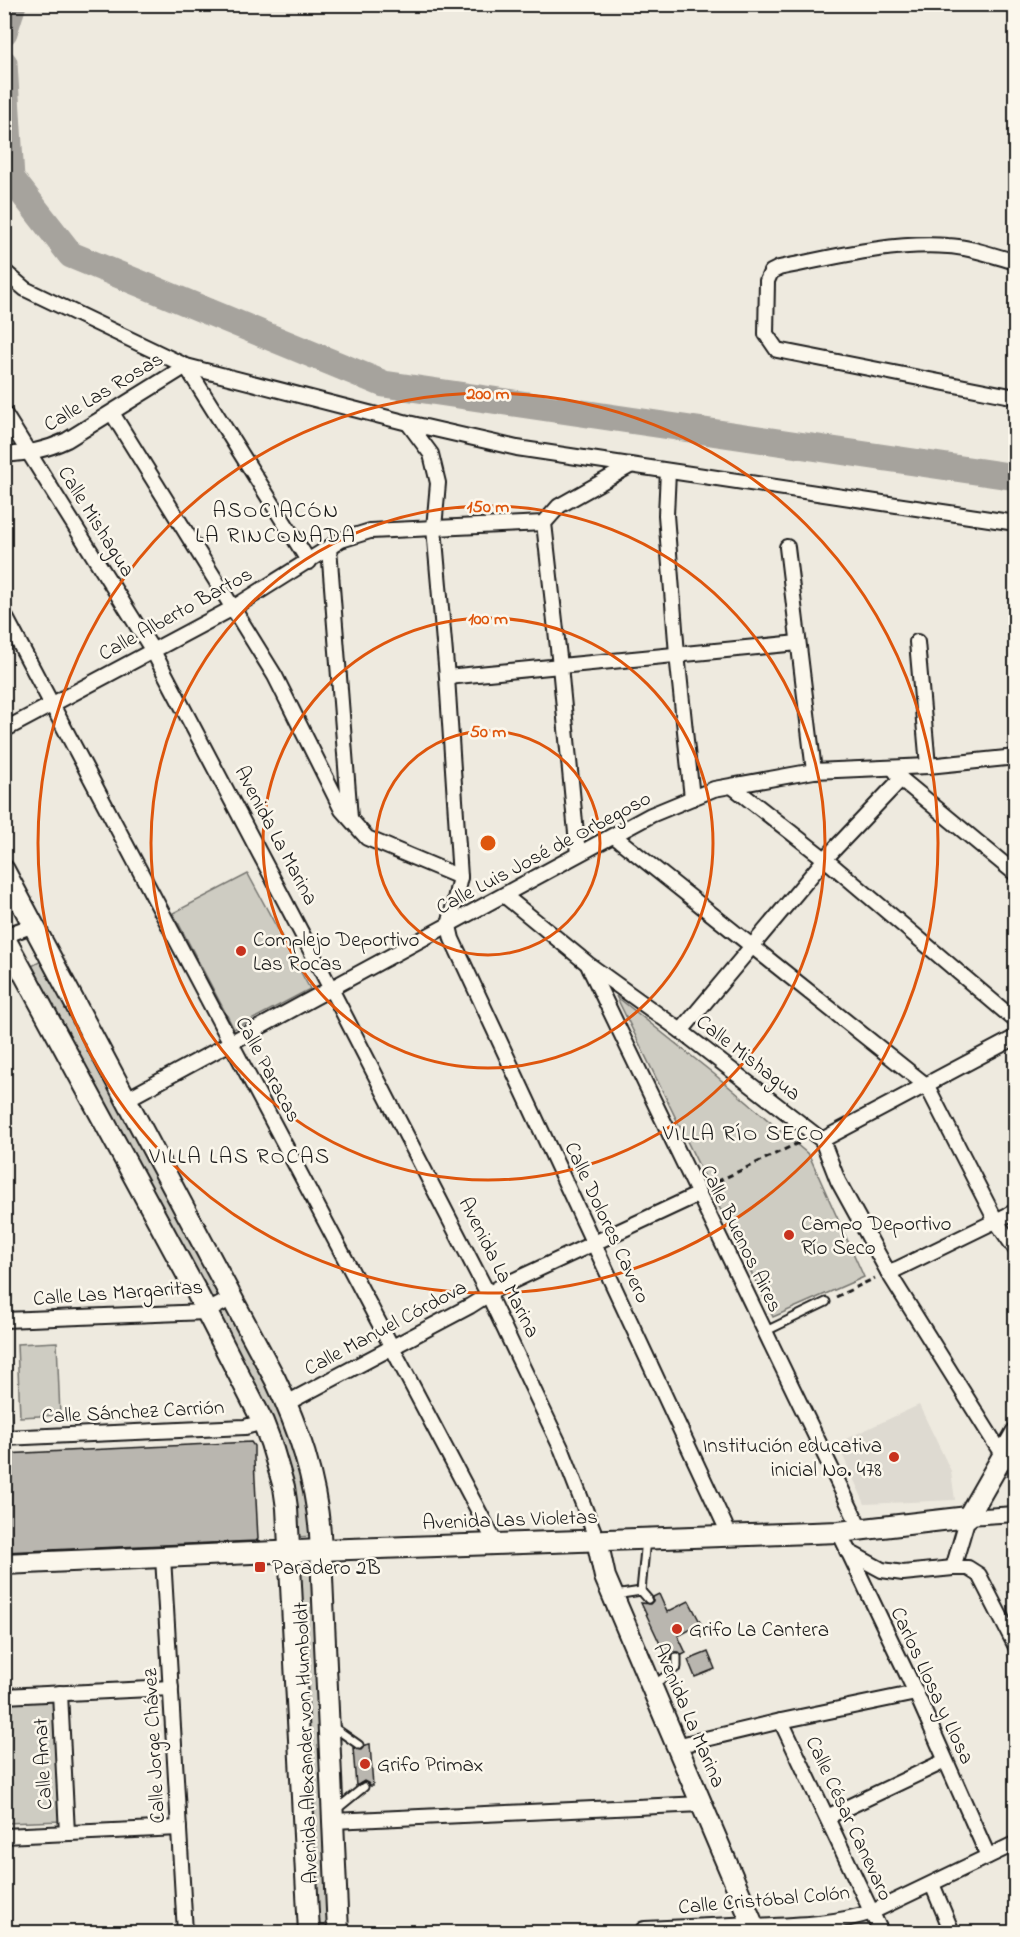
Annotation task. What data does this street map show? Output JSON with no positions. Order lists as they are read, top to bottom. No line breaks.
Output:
{"streets":{"main road":["Avenida La Marina","Avenida Las Violetas","Avenida Alexander von Humboldt","Calle Cristóbal Colón"],"street":["Calle Las Rosas","Calle Mishagua","Calle Alberto Bartos","Calle Luis José de Orbegoso","Calle Paracas","Calle Dolores Cavero","Calle Buenos Aires","Calle Las Margaritas","Calle Manuel Córdova","Calle Sánchez Carrión","Carlos Llosa y Llosa","Calle Jorge Chávez","Calle Amat","Calle César Canevaro"]},"crossings":[["Calle Las Rosas","Calle Mishagua"],["Calle Mishagua","Calle Alberto Bartos"],["Calle Mishagua","Avenida La Marina"],["Calle Mishagua","Calle Luis José de Orbegoso"],["Calle Mishagua","Calle Buenos Aires"],["Calle Alberto Bartos","Avenida La Marina"],["Calle Alberto Bartos","Calle Paracas"],["Avenida La Marina","Calle Luis José de Orbegoso"],["Avenida La Marina","Calle Manuel Córdova"],["Avenida La Marina","Avenida Las Violetas"],["Avenida La Marina","Calle Cristóbal Colón"],["Calle Luis José de Orbegoso","Calle Paracas"],["Calle Luis José de Orbegoso","Calle Dolores Cavero"],["Calle Luis José de Orbegoso","Avenida Alexander von Humboldt"],["Calle Paracas","Calle Manuel Córdova"],["Calle Paracas","Avenida Las Violetas"],["Calle Dolores Cavero","Calle Manuel Córdova"],["Calle Dolores Cavero","Avenida Las Violetas"],["Calle Buenos Aires","Calle Manuel Córdova"],["Calle Buenos Aires","Avenida Las Violetas"],["Calle Las Margaritas","Avenida Alexander von Humboldt"],["Calle Manuel Córdova","Avenida Alexander von Humboldt"],["Calle Sánchez Carrión","Avenida Alexander von Humboldt"],["Avenida Las Violetas","Carlos Llosa y Llosa"],["Avenida Las Violetas","Avenida Alexander von Humboldt"],["Avenida Las Violetas","Calle Jorge Chávez"],["Carlos Llosa y Llosa","Calle Cristóbal Colón"],["Calle César Canevaro","Calle Cristóbal Colón"]],"districts":["ASOCIACÓN LA RINCONADA","VILLA RÍO SECO","VILLA LAS ROCAS"],"places":{"other":["Complejo Deportivo Las Rocas","Campo Deportivo Río Seco","Institución educativa inicial No. 478","Grifo La Cantera","Grifo Primax"],"transit":["Paradero 2B"]},"rings":["200 m","150 m","100 m","50 m"]}
